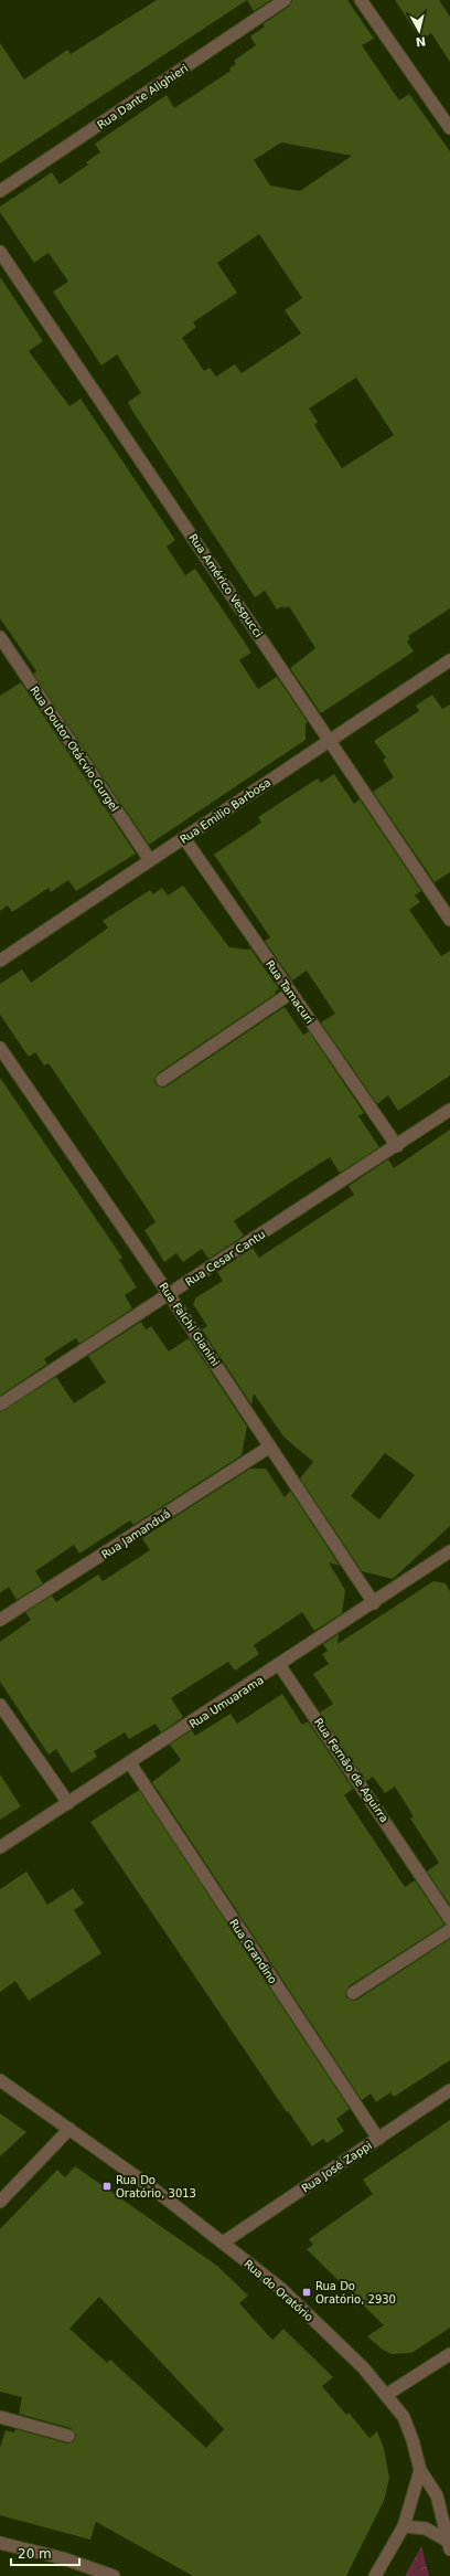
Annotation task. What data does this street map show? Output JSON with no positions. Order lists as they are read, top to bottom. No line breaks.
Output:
{"streets":{"street":["Rua Dante Alighieri","Rua Américo Vespucci","Rua Doutor Otácvio Gurgel","Rua Emilio Barbosa","Rua Tamacuri","Rua Cesar Cantu","Rua Falchi Gianini","Rua Jamanduá","Rua Umuarama","Rua Fernão de Aguirra","Rua Grandino","Rua José Zappi","Rua do Oratório"]},"crossings":[["Rua Américo Vespucci","Rua Emilio Barbosa"],["Rua Doutor Otácvio Gurgel","Rua Emilio Barbosa"],["Rua Emilio Barbosa","Rua Tamacuri"],["Rua Tamacuri","Rua Cesar Cantu"],["Rua Cesar Cantu","Rua Falchi Gianini"],["Rua Falchi Gianini","Rua Jamanduá"],["Rua Falchi Gianini","Rua Umuarama"],["Rua Umuarama","Rua Fernão de Aguirra"],["Rua Umuarama","Rua Grandino"],["Rua Grandino","Rua José Zappi"],["Rua José Zappi","Rua do Oratório"]],"places":{"transit":["Rua Do Oratório, 3013","Rua Do Oratório, 2930"]},"scale_bar":"20 m","north":"bottom"}
